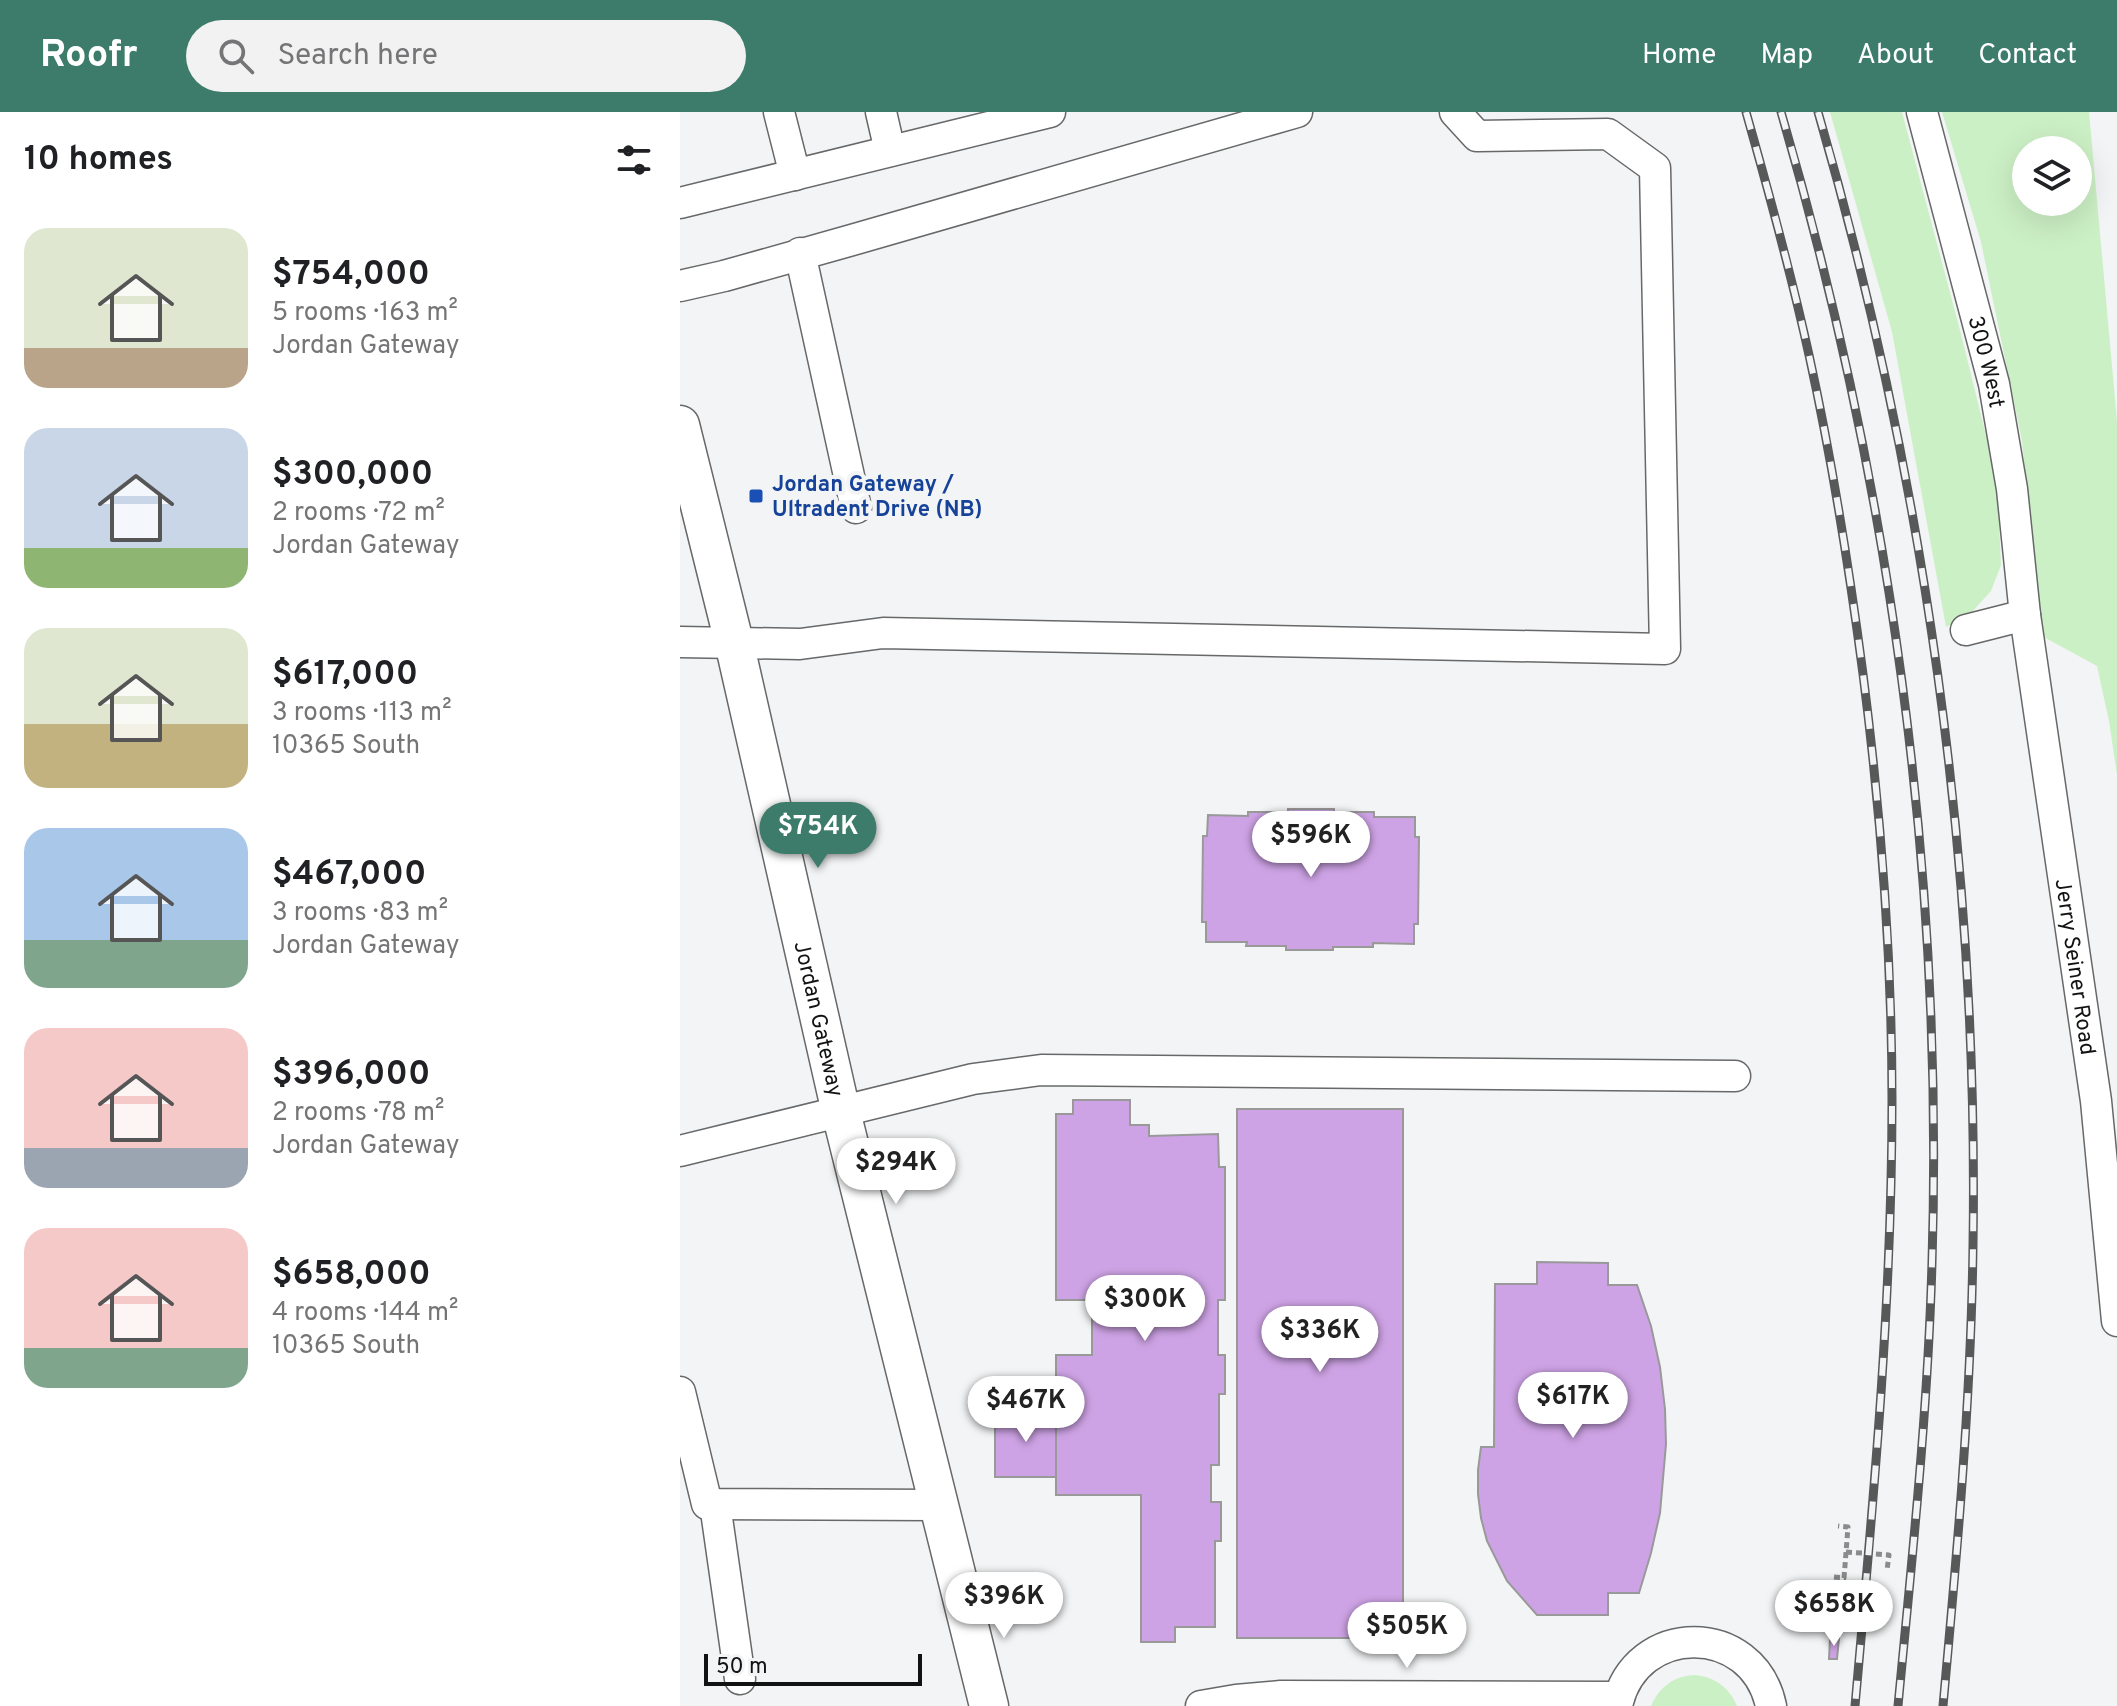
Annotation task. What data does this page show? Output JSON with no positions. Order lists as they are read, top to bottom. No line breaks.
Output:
{"streets":{"main road":["Jordan Gateway"],"street":["300 West","Jerry Seiner Road"]},"crossings":[["300 West","Jerry Seiner Road"]],"places":{"transit":["Jordan Gateway / Ultradent Drive (NB)"]},"scale_bar":"50 m","page":{"header":"Roofr","search":"Search here","nav":["Home","Map","About","Contact"],"heading":"10 homes","list":[{"name":"$754,000","note":"5 rooms · 163 m² · Jordan Gateway"},{"name":"$300,000","note":"2 rooms · 72 m² · Jordan Gateway"},{"name":"$617,000","note":"3 rooms · 113 m² · 10365 South"},{"name":"$467,000","note":"3 rooms · 83 m² · Jordan Gateway"},{"name":"$396,000","note":"2 rooms · 78 m² · Jordan Gateway"},{"name":"$658,000","note":"4 rooms · 144 m² · 10365 South"}],"price":["$754K","$596K","$294K","$300K","$336K","$617K","$467K","$396K","$658K","$505K"],"scale":"50 m"}}
